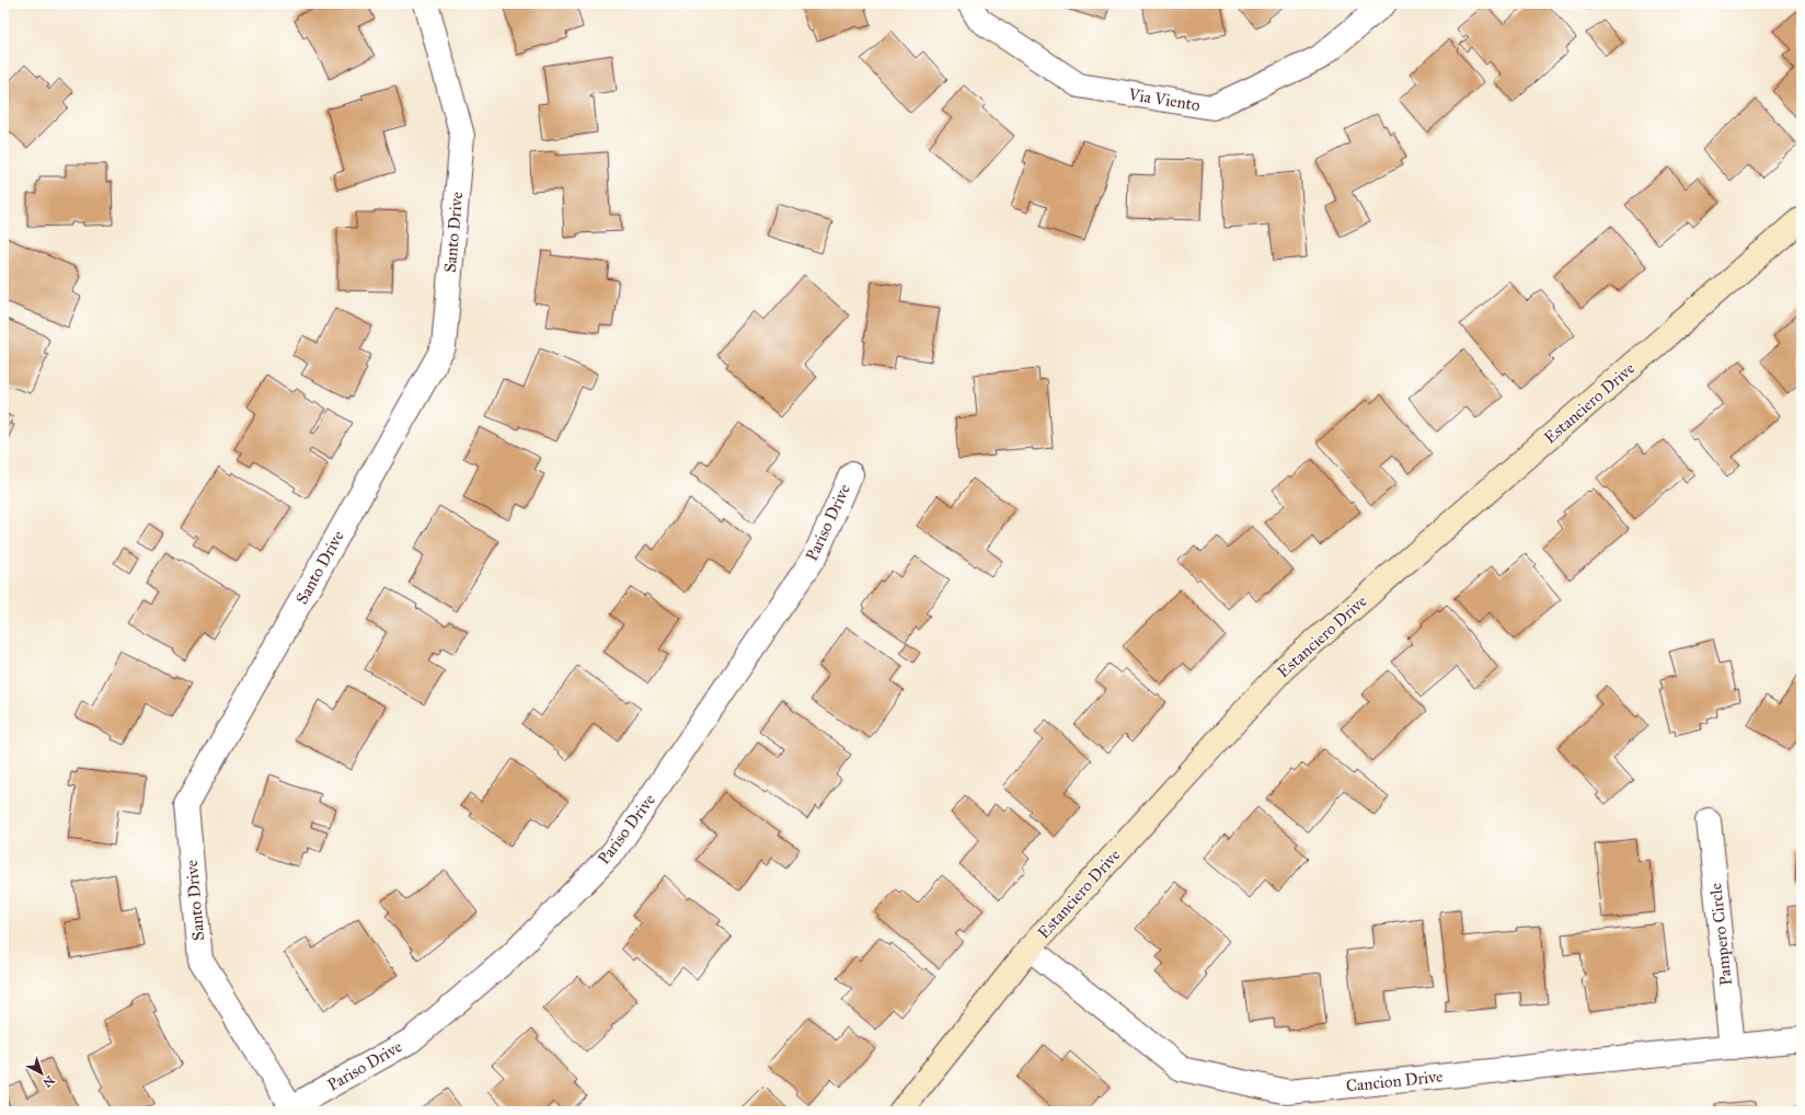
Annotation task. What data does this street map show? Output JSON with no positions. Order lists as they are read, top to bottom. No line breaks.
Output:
{"streets":{"street":["Via Viento","Santo Drive","Estanciero Drive","Pariso Drive","Pampero Circle","Cancion Drive"]},"crossings":[["Santo Drive","Pariso Drive"],["Estanciero Drive","Cancion Drive"],["Pampero Circle","Cancion Drive"]],"north":"bottom right"}
